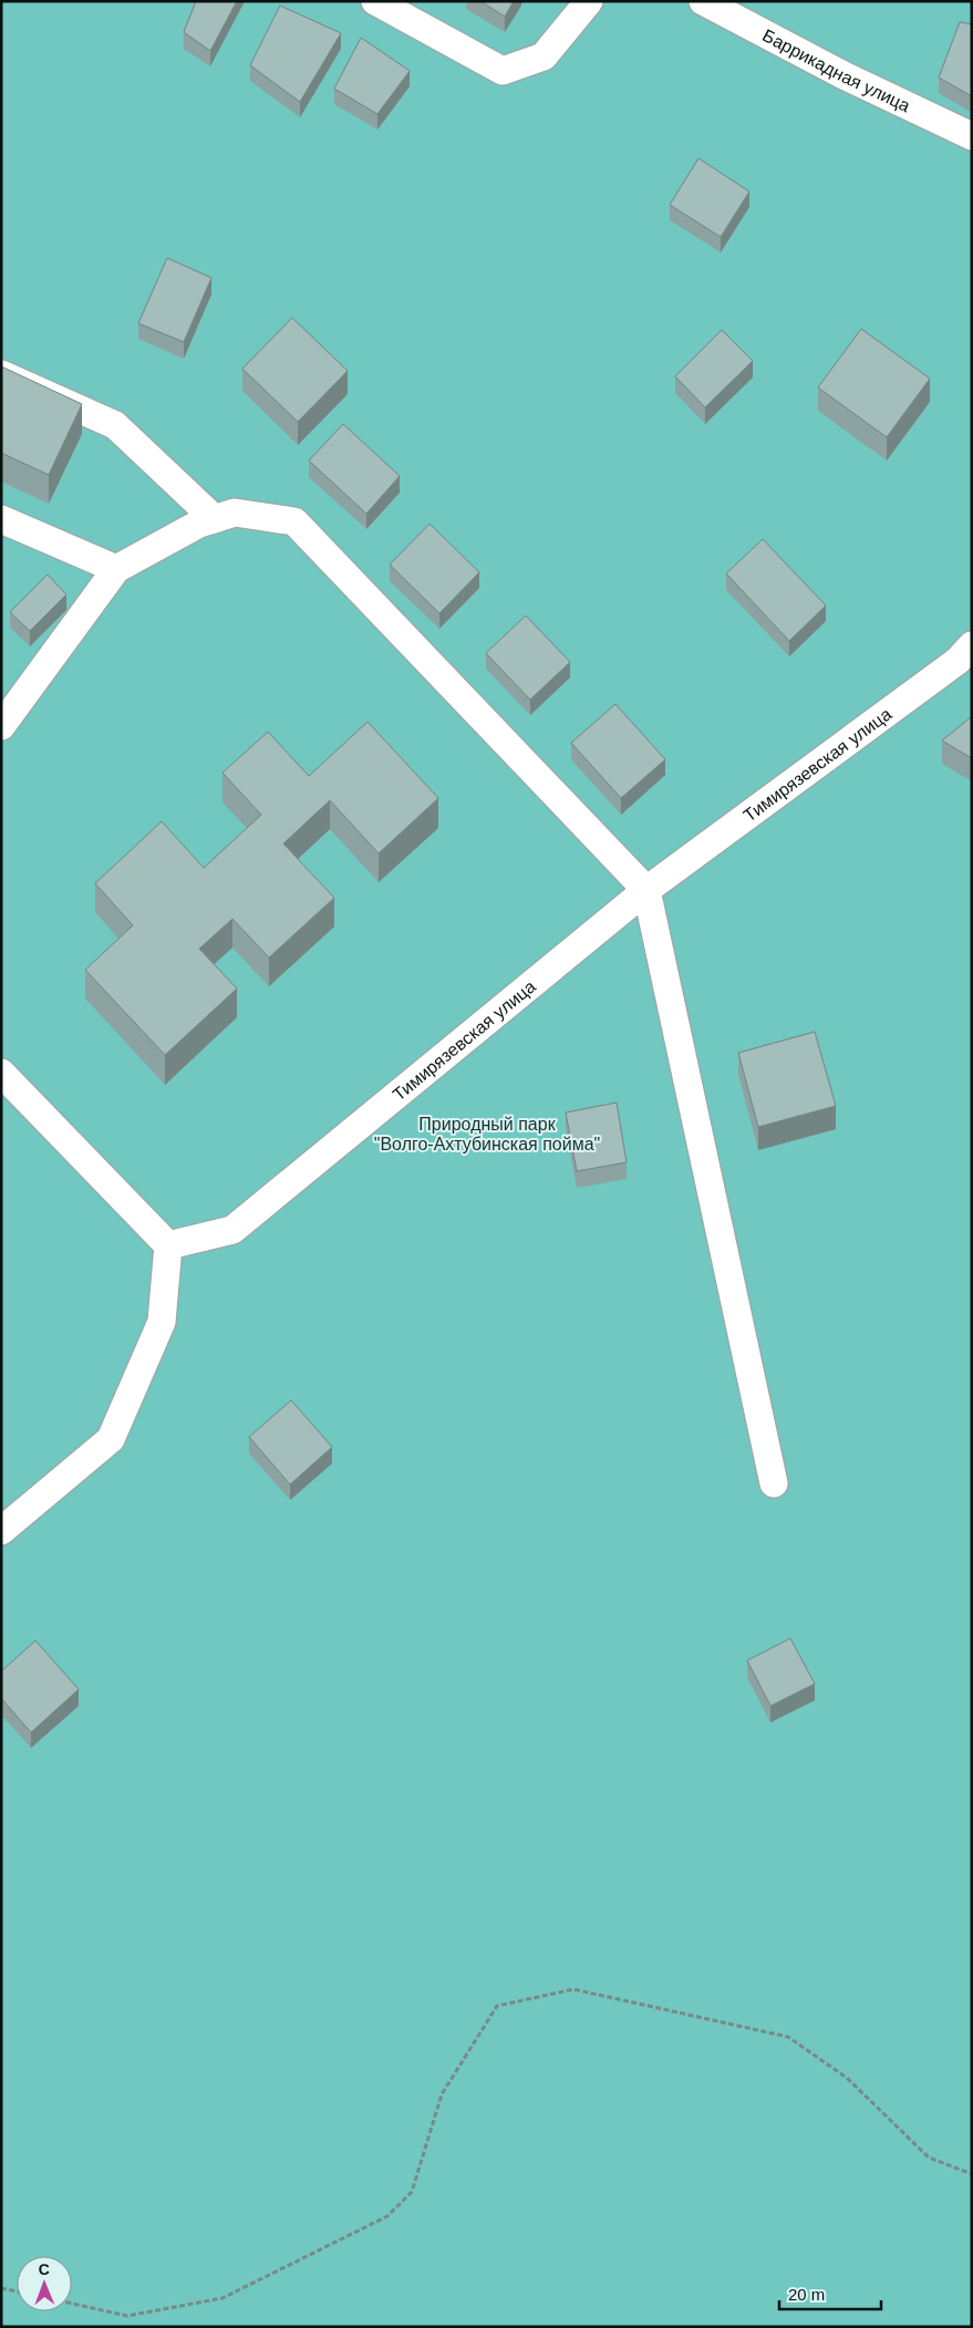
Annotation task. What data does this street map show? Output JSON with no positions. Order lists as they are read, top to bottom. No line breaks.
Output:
{"streets":{"street":["Баррикадная улица","Тимирязевская улица"]},"parks":["Природный парк \"Волго-Ахтубинская пойма\""],"scale_bar":"20 m","north":"top"}
